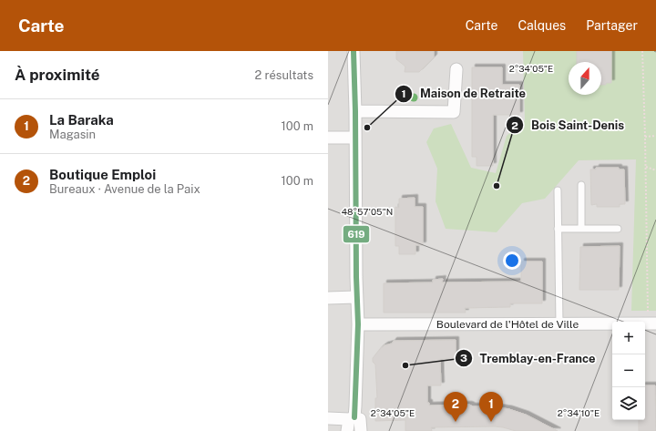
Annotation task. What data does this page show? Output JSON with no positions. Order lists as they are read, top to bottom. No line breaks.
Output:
{"streets":{"street":["Boulevard de l'Hôtel de Ville"]},"places":["Maison de Retraite","Bois Saint-Denis","Tremblay-en-France"],"lines":["transit line 619"],"north":"top","page":{"header":"Carte","nav":["Carte","Calques","Partager"],"heading":["À proximité","2 résultats"],"list":[{"mark":"1","name":"La Baraka","note":"Magasin","value":"100 m"},{"mark":"2","name":"Boutique Emploi","note":"Bureaux · Avenue de la Paix","value":"100 m"}],"map_buttons":["+","−"],"pins":["1","2"]},"coordinates":["2°34'05\"E","48°57'05\"N","2°34'10\"E"]}
